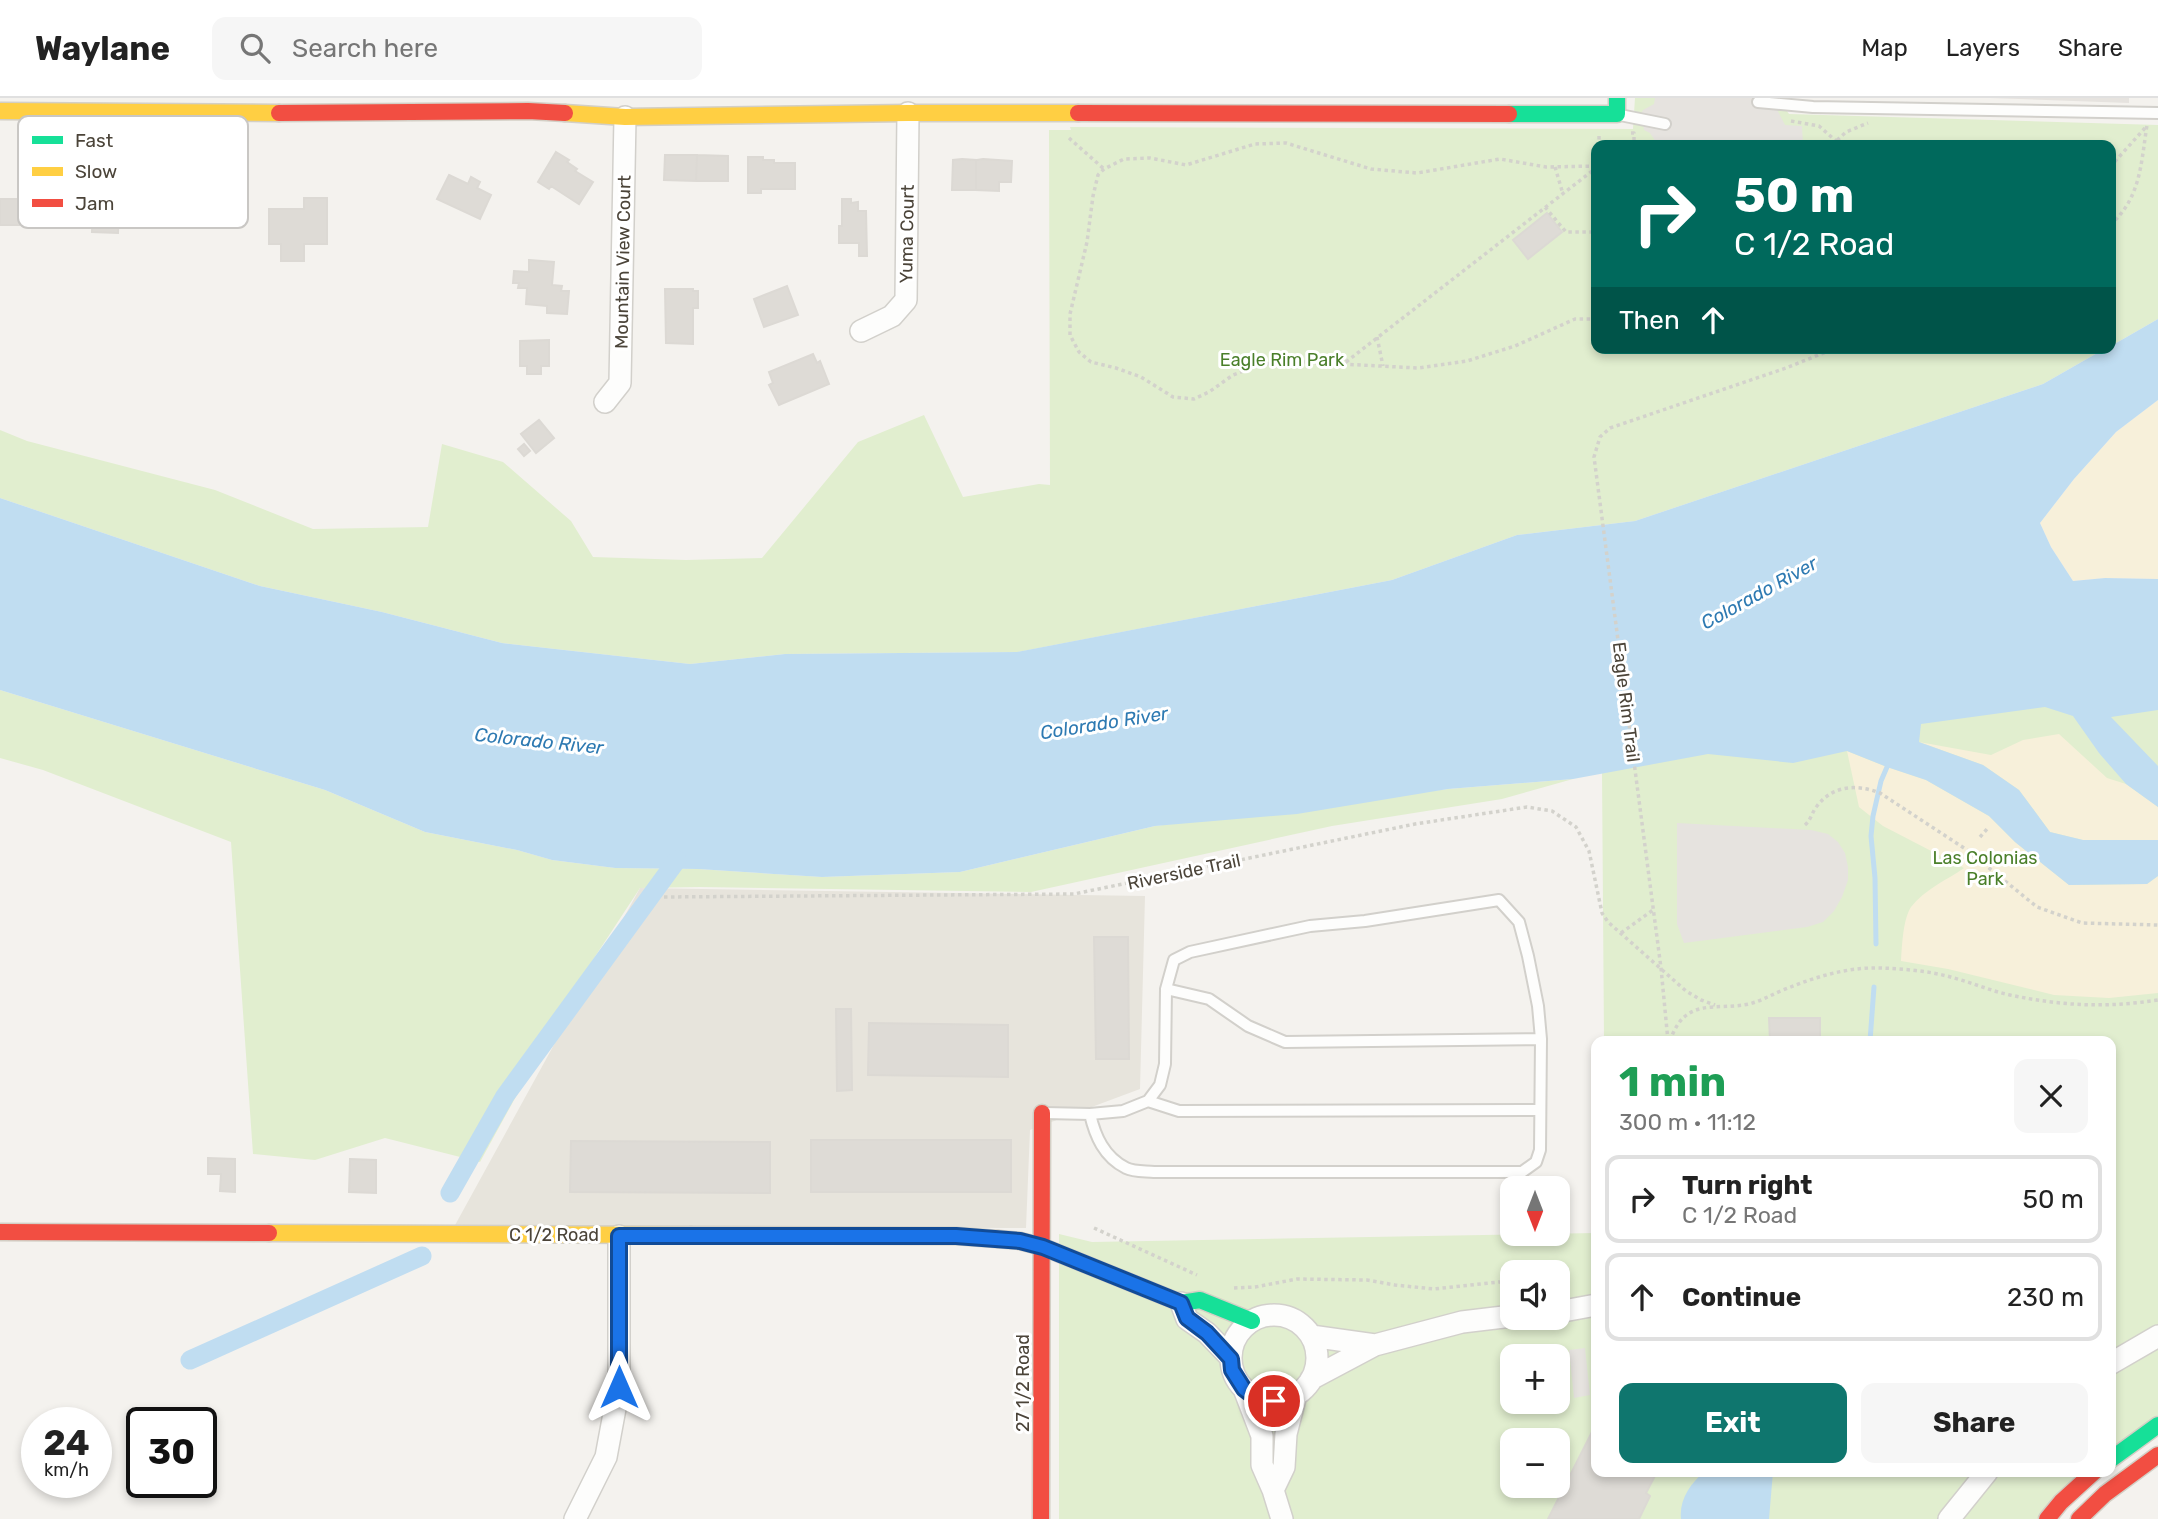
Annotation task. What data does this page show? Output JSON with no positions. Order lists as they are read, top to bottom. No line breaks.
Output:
{"streets":{"street":["Yuma Court","Mountain View Court","C 1/2 Road","27 1/2 Road"],"path":["Eagle Rim Trail","Riverside Trail"]},"crossings":[["Eagle Rim Trail","Riverside Trail"],["C 1/2 Road","27 1/2 Road"]],"water":["Colorado River"],"parks":["Eagle Rim Park","Las Colonias Park"],"legend":["Fast","Slow","Jam"],"north":"bottom","page":{"header":"Waylane","search":"Search here","nav":["Map","Layers","Share"],"turn":["50 m","C 1/2 Road"],"then":"Then","heading":["1 min","300 m · 11:12"],"list":[{"name":"Turn right","note":"C 1/2 Road","value":"50 m"},{"name":"Continue","value":"230 m"}],"map_buttons":["+","−"],"buttons":["Exit","Share"],"speed":"24 km/h","limit":"30"}}
